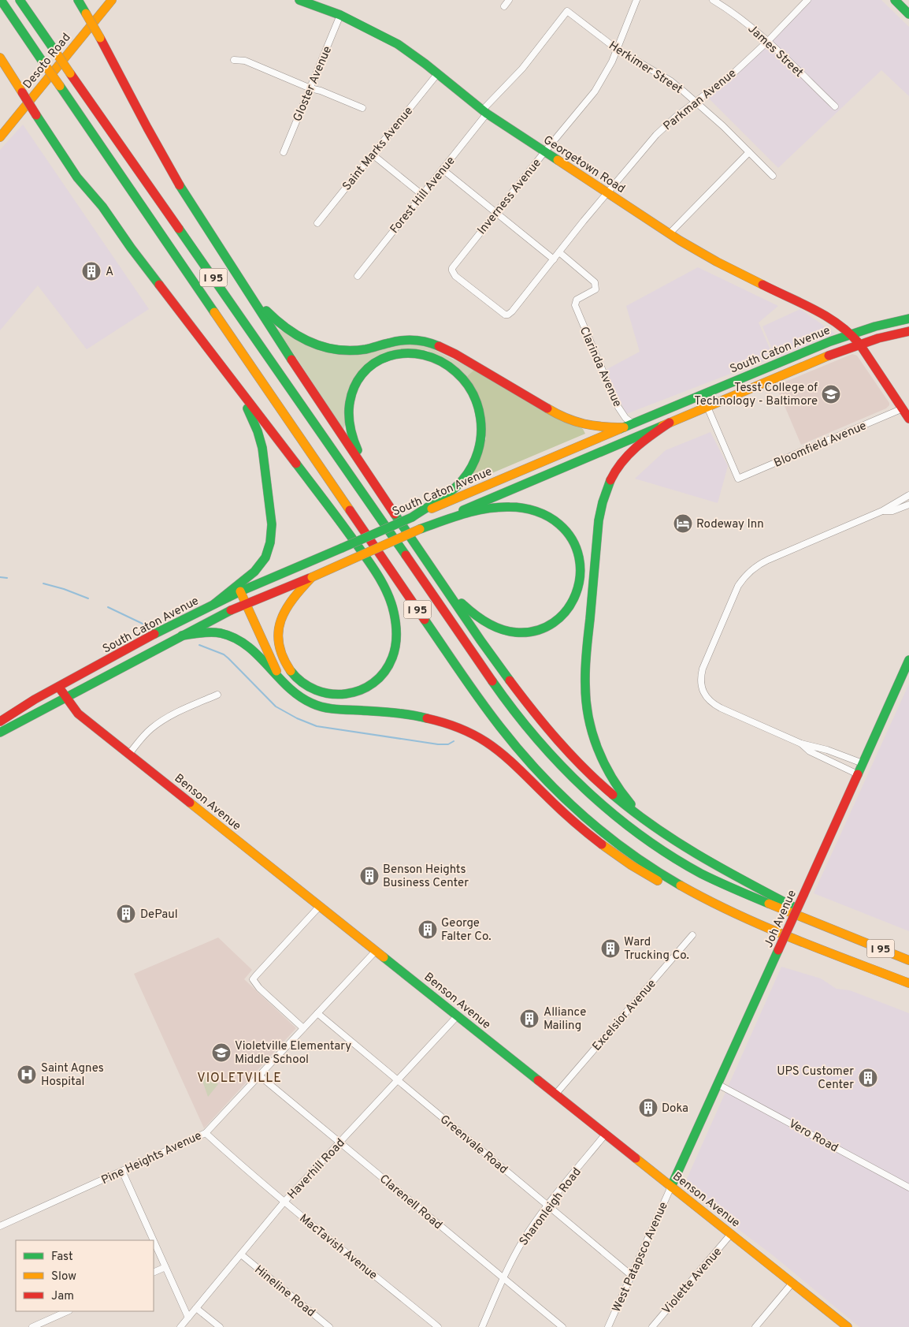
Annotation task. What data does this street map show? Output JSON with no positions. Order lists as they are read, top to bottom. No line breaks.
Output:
{"streets":{"main road":["Desoto Road","Georgetown Road","I 95","South Caton Avenue","Benson Avenue","Joh Avenue"],"street":["James Street","Herkimer Street","Gloster Avenue","Parkman Avenue","Saint Marks Avenue","Forest Hill Avenue","Inverness Avenue","Clarinda Avenue","Bloomfield Avenue","Excelsior Avenue","Vero Road","Greenvale Road","Pine Heights Avenue","Haverhill Road","Clarenell Road","Sharonleigh Road","MacTavish Avenue","West Patapsco Avenue","Violette Avenue","Hineline Road"]},"crossings":[["James Street","Parkman Avenue"],["Herkimer Street","Parkman Avenue"],["Herkimer Street","Forest Hill Avenue"],["Herkimer Street","Inverness Avenue"],["Gloster Avenue","Georgetown Road"],["Parkman Avenue","Georgetown Road"],["Parkman Avenue","Inverness Avenue"],["Parkman Avenue","Clarinda Avenue"],["Saint Marks Avenue","Georgetown Road"],["Georgetown Road","Forest Hill Avenue"],["Georgetown Road","Inverness Avenue"],["Georgetown Road","South Caton Avenue"],["South Caton Avenue","Clarinda Avenue"],["South Caton Avenue","Bloomfield Avenue"],["South Caton Avenue","Benson Avenue"],["Benson Avenue","Joh Avenue"],["Benson Avenue","Excelsior Avenue"],["Benson Avenue","Pine Heights Avenue"],["Benson Avenue","Haverhill Road"],["Benson Avenue","Sharonleigh Road"],["Benson Avenue","West Patapsco Avenue"],["Benson Avenue","Violette Avenue"],["Joh Avenue","Vero Road"],["Joh Avenue","West Patapsco Avenue"],["Greenvale Road","Pine Heights Avenue"],["Greenvale Road","Haverhill Road"],["Greenvale Road","Sharonleigh Road"],["Greenvale Road","West Patapsco Avenue"],["Pine Heights Avenue","Clarenell Road"],["Pine Heights Avenue","MacTavish Avenue"],["Haverhill Road","Clarenell Road"],["Haverhill Road","MacTavish Avenue"],["Haverhill Road","Hineline Road"],["Clarenell Road","Sharonleigh Road"]],"districts":["VIOLETVILLE"],"places":{"building":["A","Benson Heights Business Center","DePaul","George Falter Co.","Ward Trucking Co.","Alliance Mailing","UPS Customer Center","Doka"],"school or university":["Tesst College of Technology - Baltimore","Violetville Elementary Middle School"],"hotel":["Rodeway Inn"],"hospital":["Saint Agnes Hospital"]},"legend":["Fast","Slow","Jam"]}
